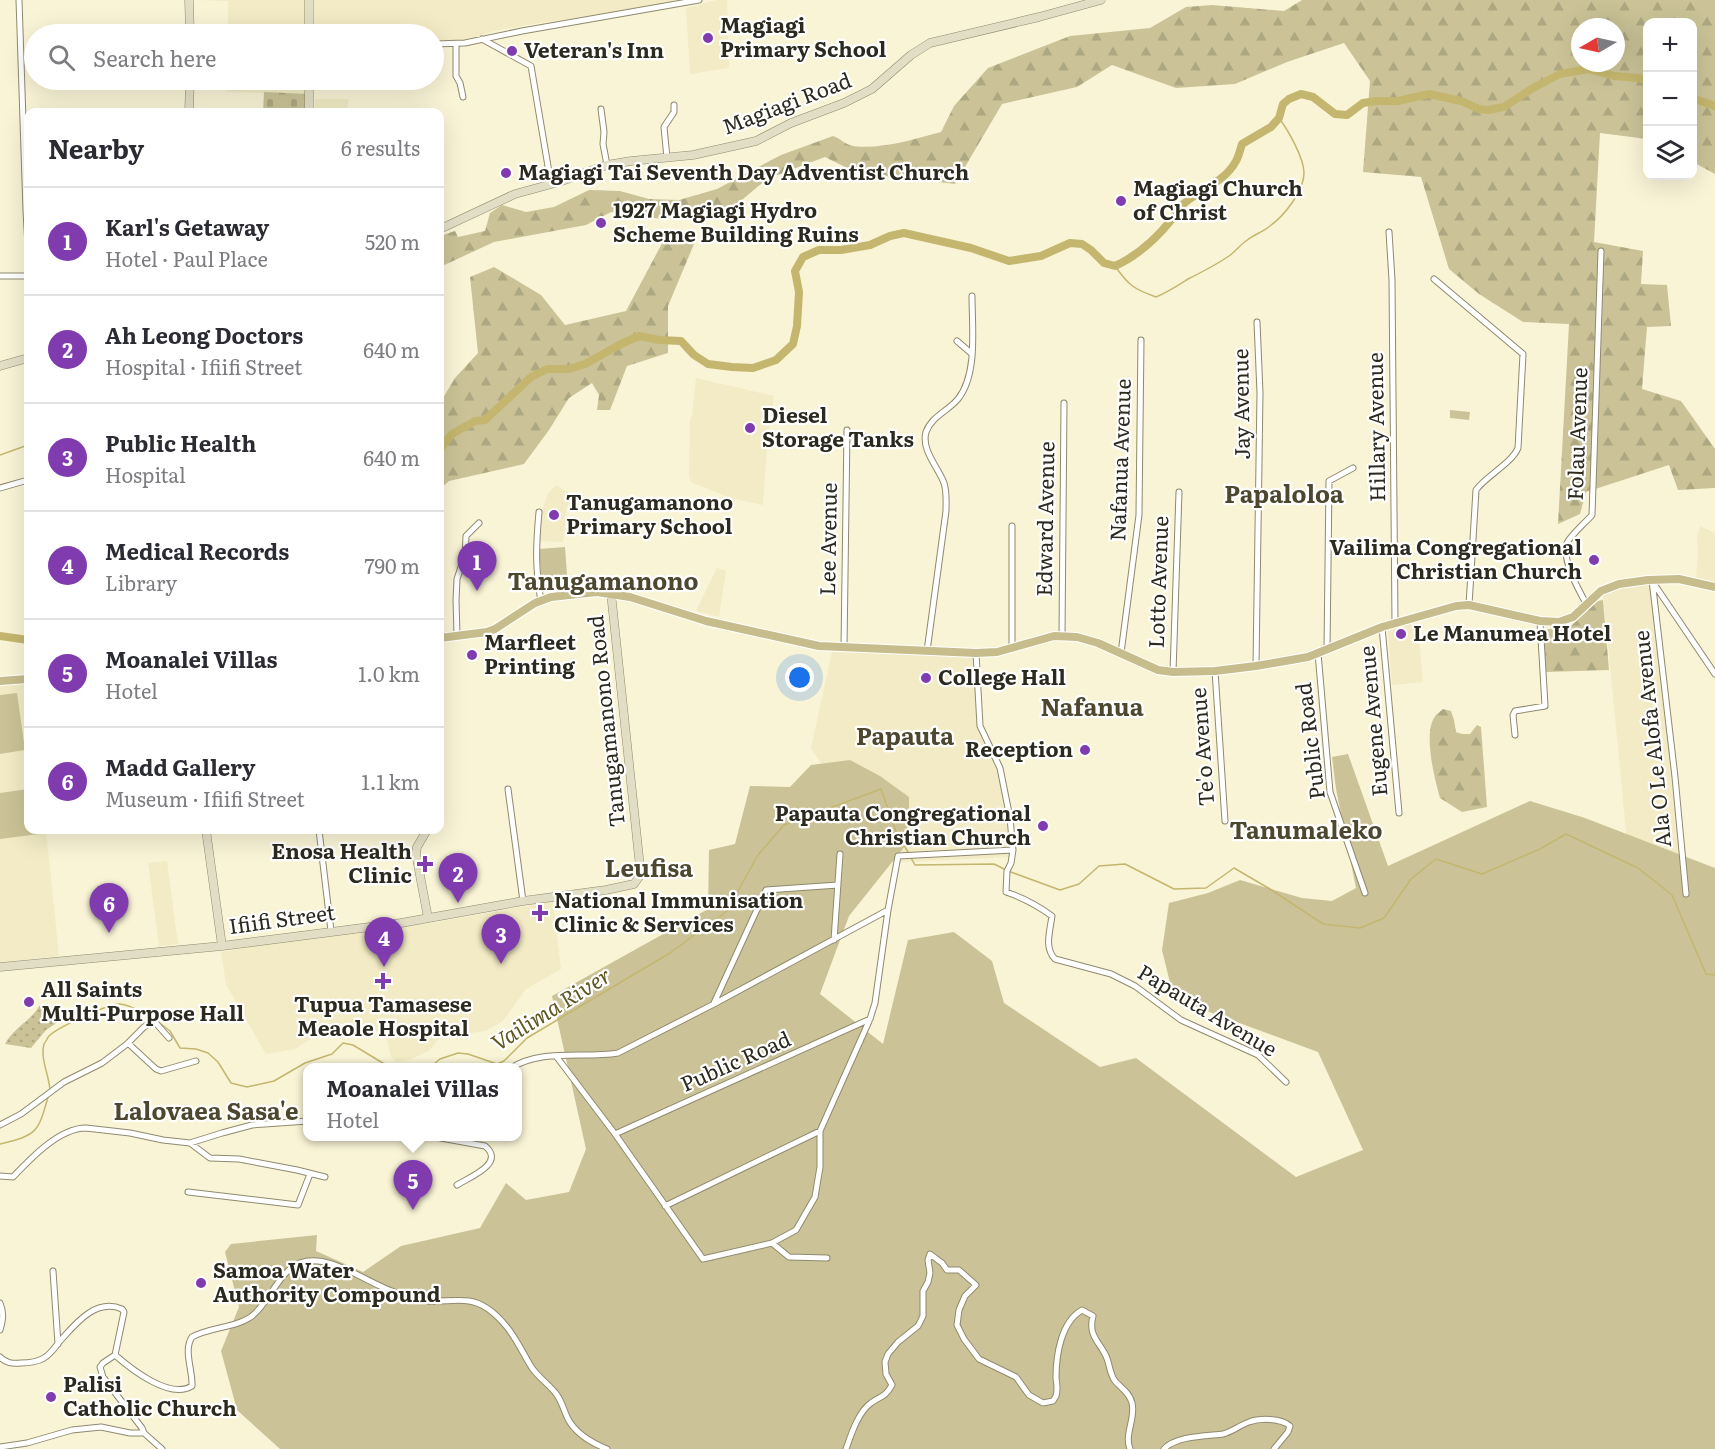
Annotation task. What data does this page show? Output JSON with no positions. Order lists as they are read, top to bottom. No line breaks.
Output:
{"streets":{"main road":["Magiagi Road","Tanugamanono Road","Ifiifi Street"],"street":["Jay Avenue","Hillary Avenue","Folau Avenue","Nafanua Avenue","Edward Avenue","Lee Avenue","Lotto Avenue","Eugene Avenue","Ala O Le Alofa Avenue","Public Road","Te'o Avenue","Papauta Avenue"]},"crossings":[["Tanugamanono Road","Ifiifi Street"]],"districts":["Papaloloa","Tanugamanono","Nafanua","Papauta","Tanumaleko","Leufisa","Lalovaea Sasa'e"],"water":["Vailima River"],"places":{"other":["Magiagi Primary School","Veteran's Inn","Magiagi Tai Seventh Day Adventist Church","Magiagi Church of Christ","1927 Magiagi Hydro Scheme Building Ruins","Diesel Storage Tanks","Tanugamanono Primary School","Vailima Congregational Christian Church","Le Manumea Hotel","Marfleet Printing","College Hall","Reception","Papauta Congregational Christian Church","All Saints Multi-Purpose Hall","Samoa Water Authority Compound","Palisi Catholic Church"],"health":["Enosa Health Clinic","National Immunisation Clinic & Services","Tupua Tamasese Meaole Hospital"]},"north":"left","page":{"map_buttons":["+","−"],"search":"Search here","heading":["Nearby","6 results"],"list":[{"mark":"1","name":"Karl's Getaway","note":"Hotel · Paul Place","value":"520 m"},{"mark":"2","name":"Ah Leong Doctors","note":"Hospital · Ifiifi Street","value":"640 m"},{"mark":"3","name":"Public Health","note":"Hospital","value":"640 m"},{"mark":"4","name":"Medical Records","note":"Library","value":"790 m"},{"mark":"5","name":"Moanalei Villas","note":"Hotel","value":"1.0 km"},{"mark":"6","name":"Madd Gallery","note":"Museum · Ifiifi Street","value":"1.1 km"}],"pins":["1","2","6","3","4","5"],"popup":["Moanalei Villas","Hotel"]}}
